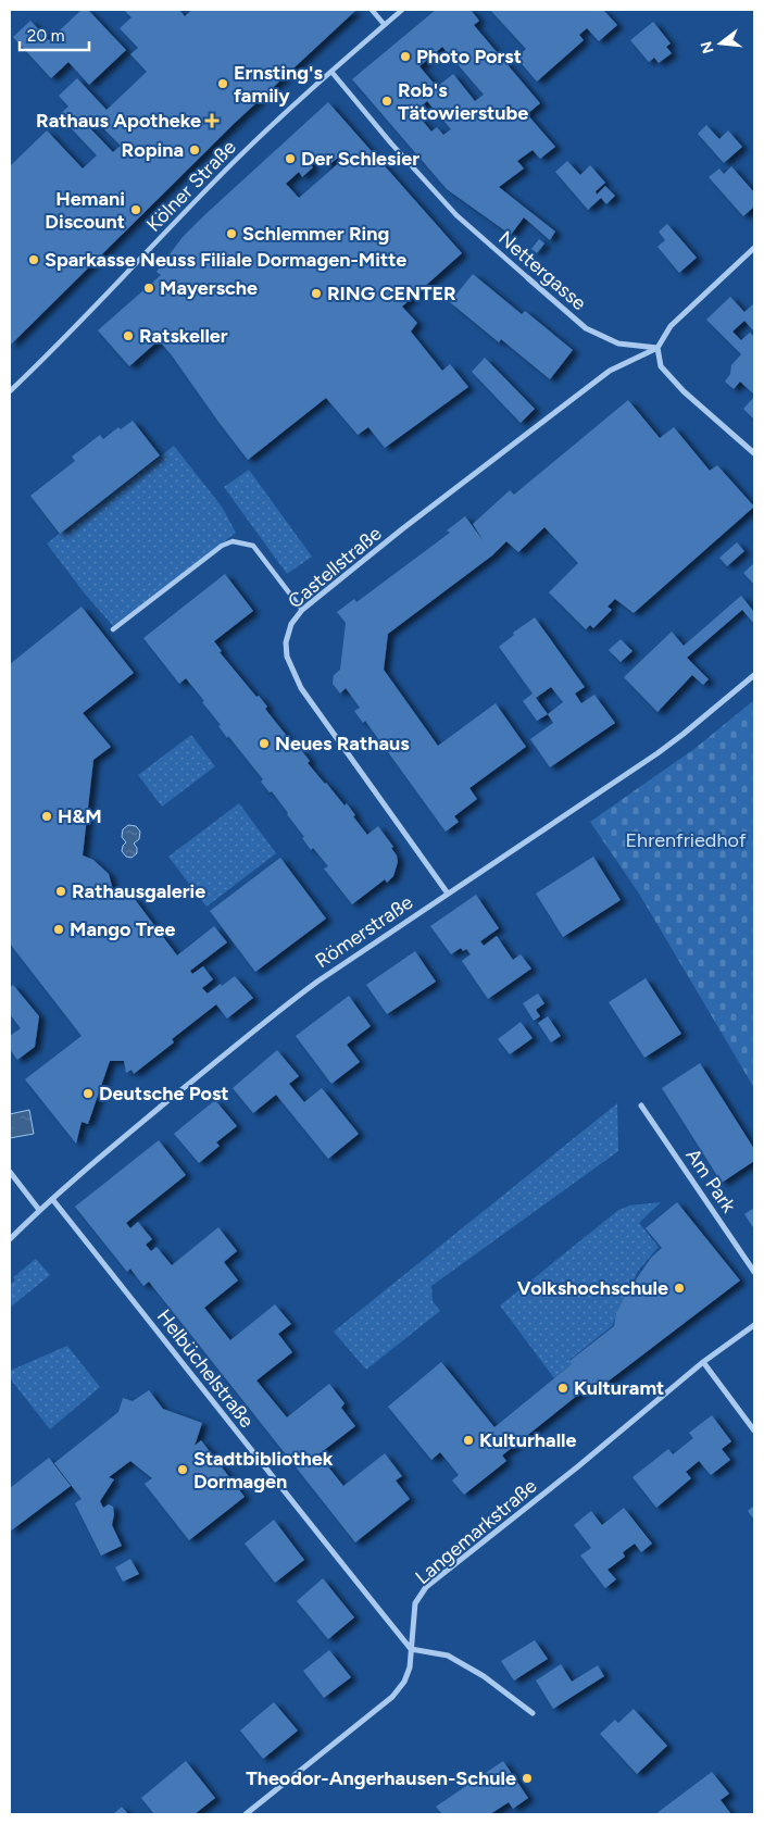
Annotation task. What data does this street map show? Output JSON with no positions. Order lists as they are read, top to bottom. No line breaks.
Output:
{"streets":{"street":["Kölner Straße","Nettergasse","Castellstraße","Römerstraße","Am Park","Helbüchelstraße","Langemarkstraße"]},"crossings":[["Kölner Straße","Nettergasse"],["Nettergasse","Castellstraße"],["Castellstraße","Römerstraße"],["Römerstraße","Helbüchelstraße"],["Helbüchelstraße","Langemarkstraße"]],"parks":["Ehrenfriedhof"],"places":{"other":["Photo Porst","Ernsting's family","Rob's Tätowierstube","Ropina","Der Schlesier","Hemani Discount","Schlemmer Ring","Sparkasse Neuss Filiale Dormagen-Mitte","Mayersche","RING CENTER","Ratskeller","Neues Rathaus","H&M","Rathausgalerie","Mango Tree","Deutsche Post","Volkshochschule","Kulturamt","Kulturhalle","Stadtbibliothek Dormagen","Theodor-Angerhausen-Schule"],"health":["Rathaus Apotheke"]},"scale_bar":"20 m","north":"left"}
